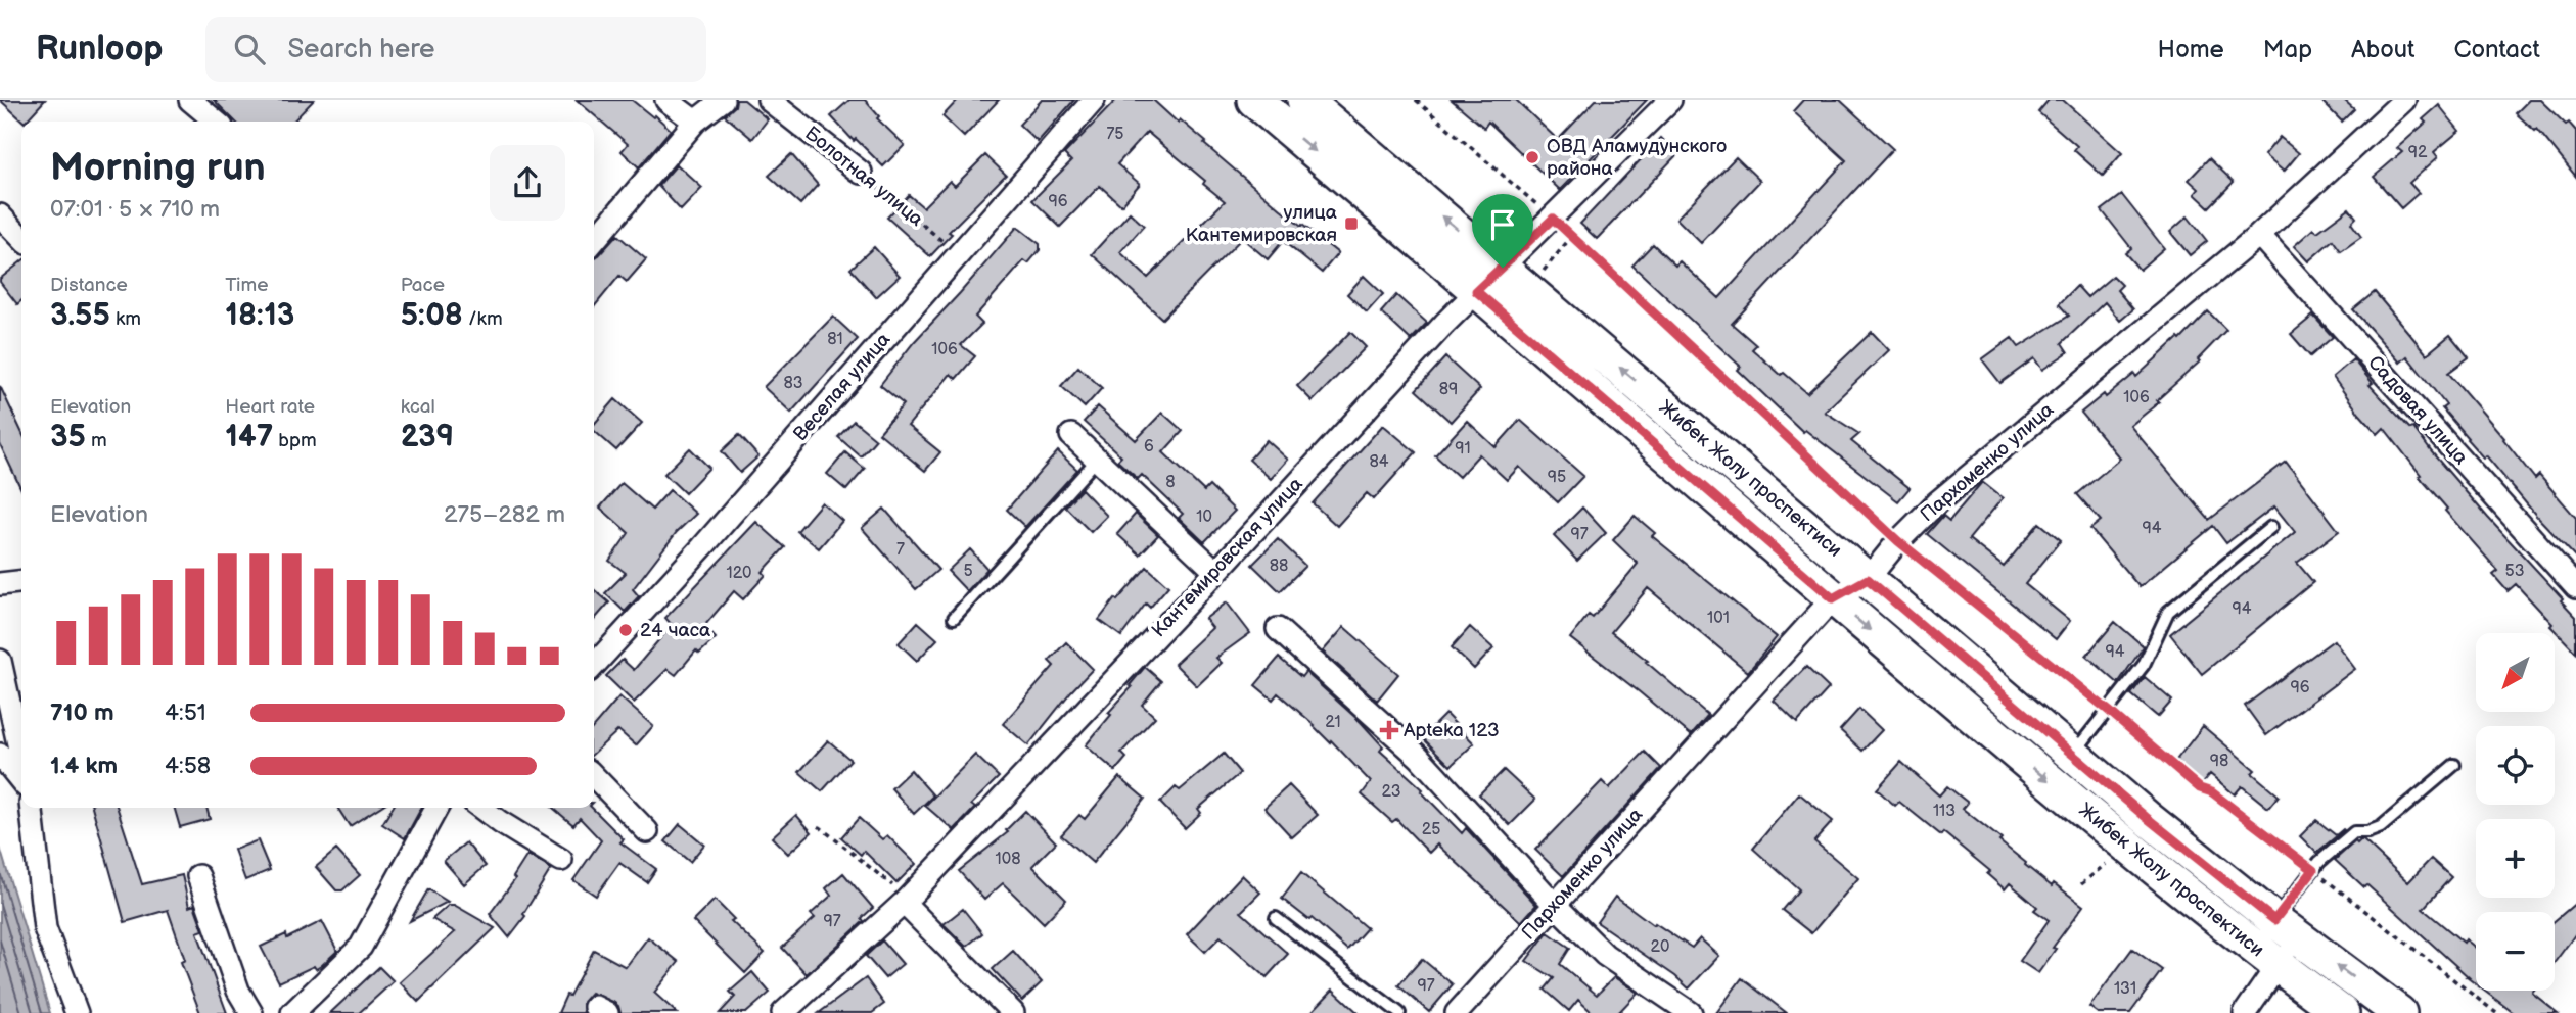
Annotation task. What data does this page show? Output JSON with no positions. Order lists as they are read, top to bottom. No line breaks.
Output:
{"streets":{"main road":["Жибек Жолу проспектиси"],"street":["Болотная улица","Веселая улица","Садовая улица","Пархоменко улица","Кантемировская улица"]},"crossings":[["Болотная улица","Веселая улица"],["Садовая улица","Пархоменко улица"],["Пархоменко улица","Жибек Жолу проспектиси"],["Жибек Жолу проспектиси","Кантемировская улица"]],"places":{"other":["ОВД Аламудунского района","24 часа"],"transit":["улица Кантемировская"],"health":["Apteka 123"]},"house_numbers":["75","92","96","81","106","83","89","106","6","91","84","95","8","10","94","97","7","88","5","53","120","94","101","94","96","21","98","23","113","25","108","97","20","97","131"],"north":"bottom left","page":{"header":"Runloop","search":"Search here","nav":["Home","Map","About","Contact"],"heading":["Morning run","07:01 · 5 × 710 m"],"stats":[["Distance","3.55 km"],["Time","18:13"],["Pace","5:08 /km"],["Elevation","35 m"],["Heart rate","147 bpm"],["kcal","239"]],"chart":["Elevation","275–282 m"],"map_buttons":["+","−"],"list":[{"name":"710 m","note":"4:51"},{"name":"1.4 km","note":"4:58"}]}}
